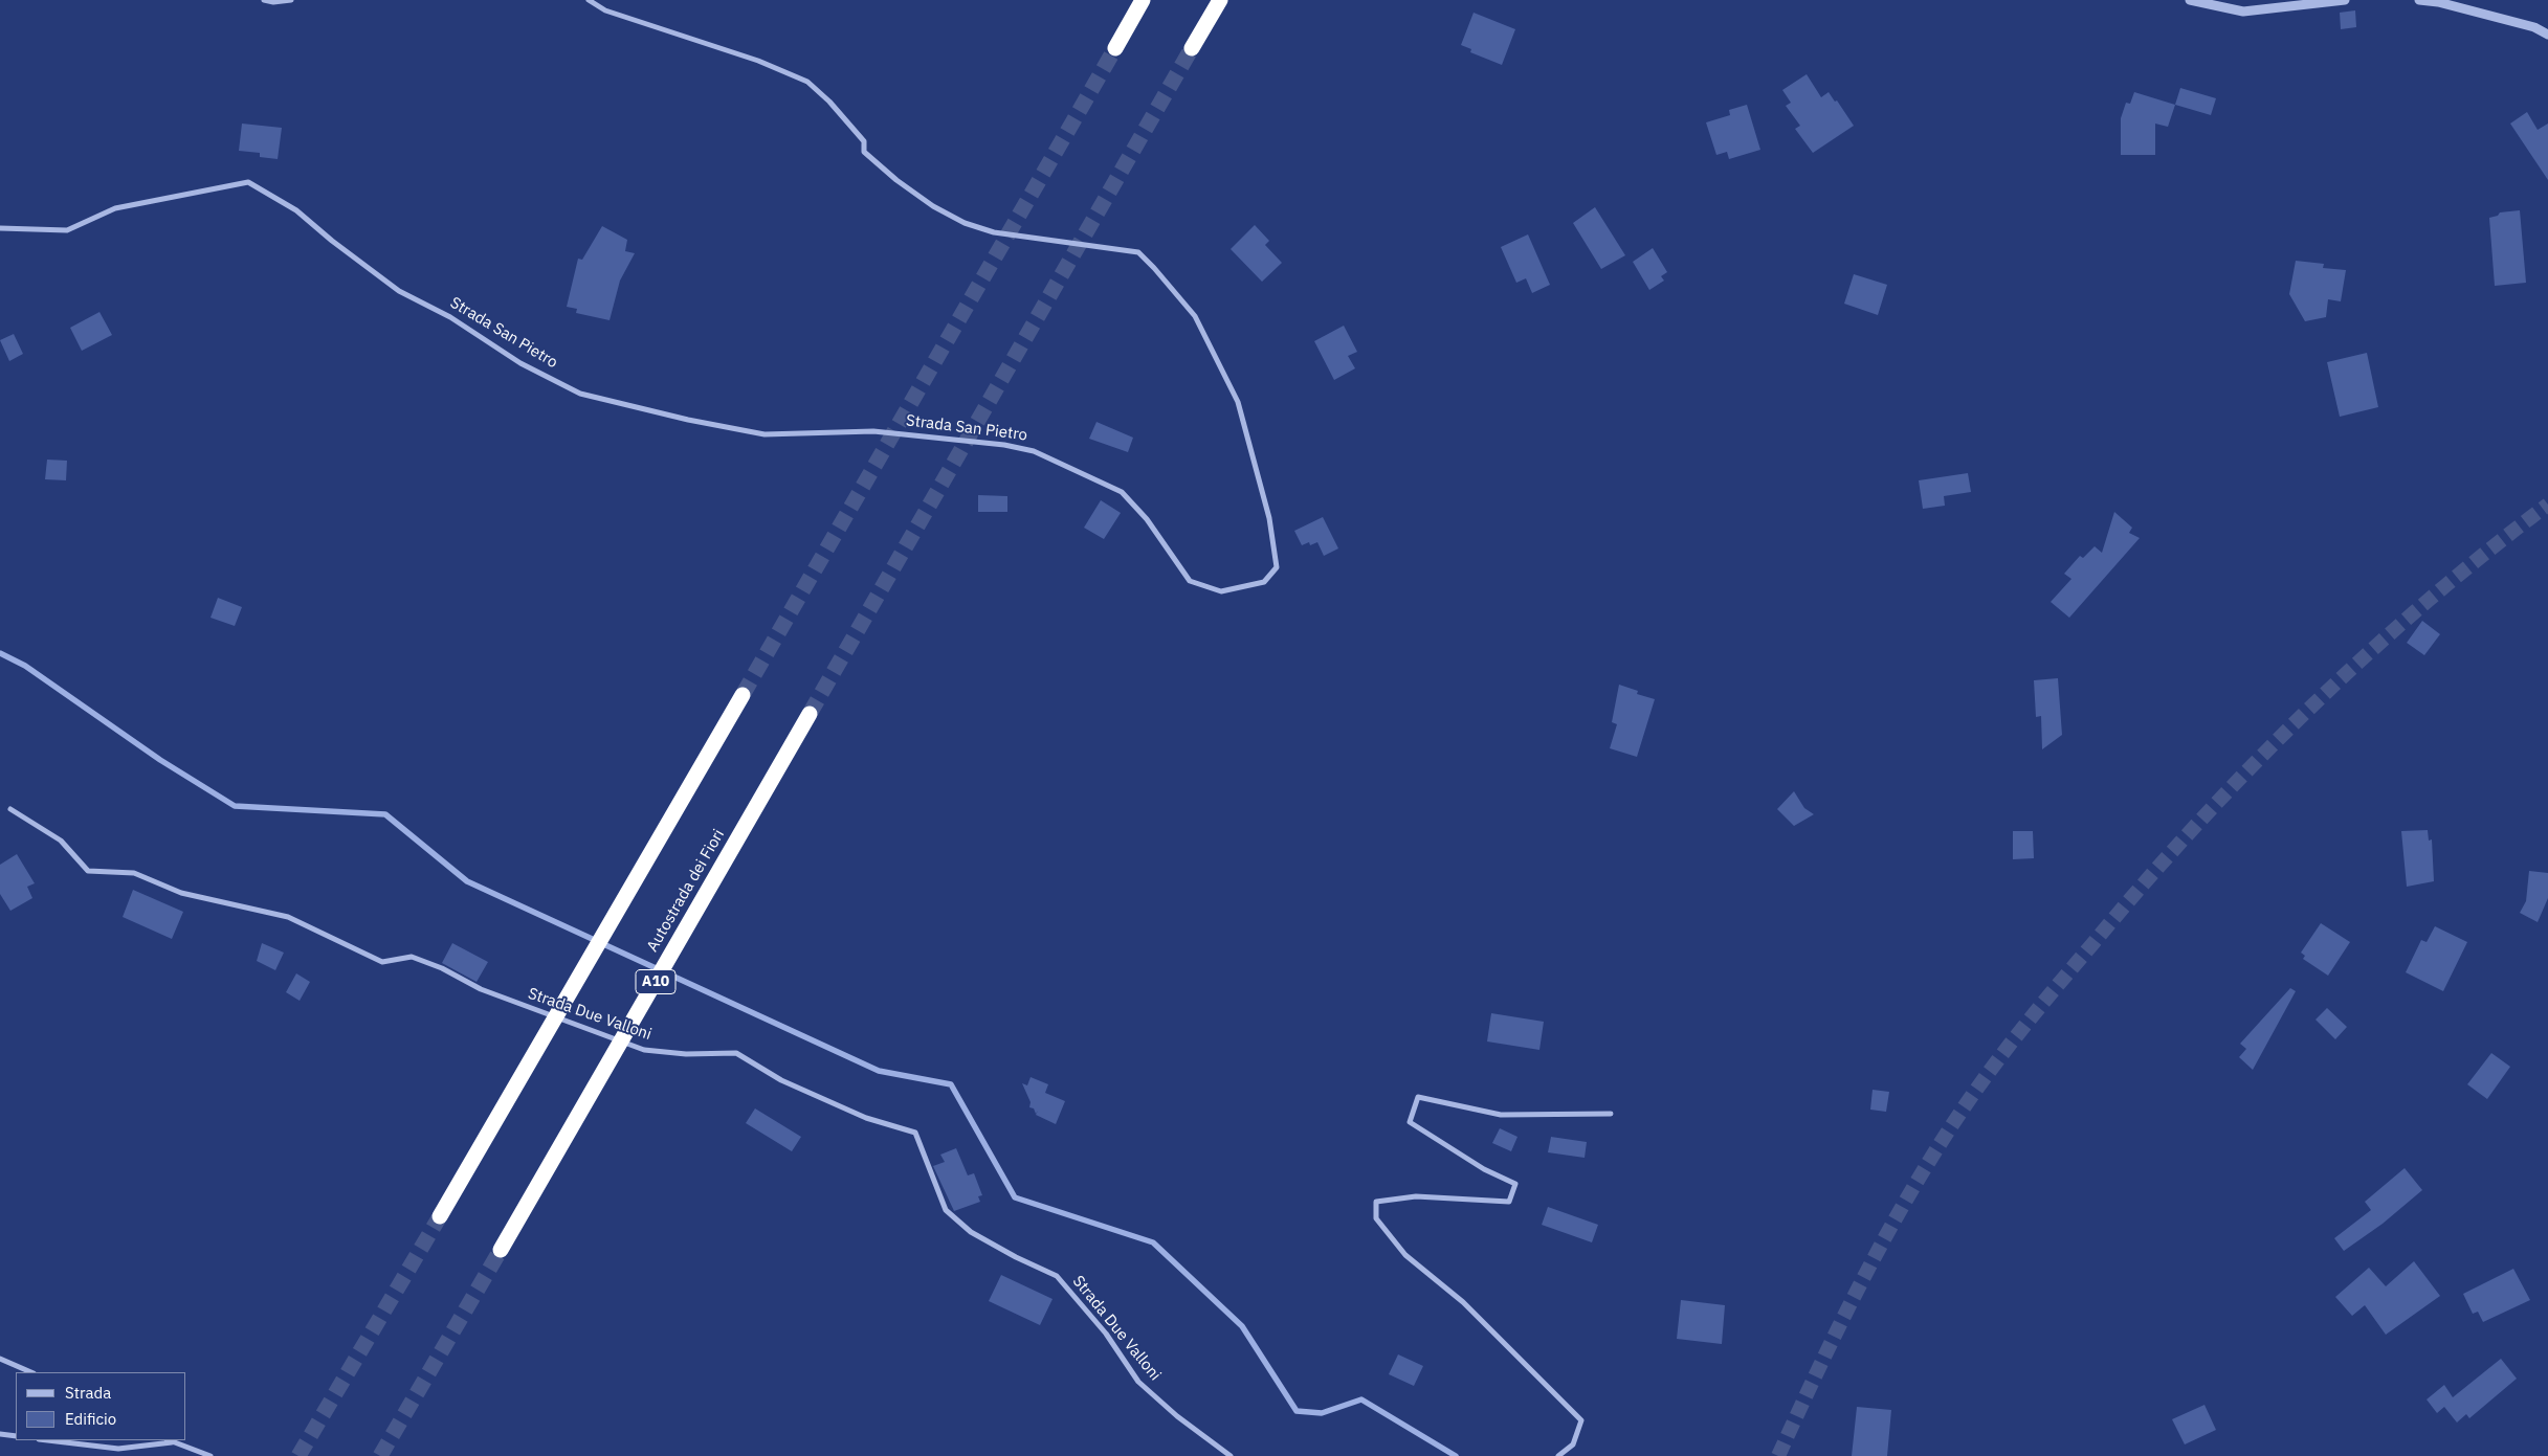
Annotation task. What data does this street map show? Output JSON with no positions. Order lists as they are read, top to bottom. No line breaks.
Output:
{"streets":{"highway":["Autostrada dei Fiori","A10"],"street":["Strada San Pietro","Strada Due Valloni"]},"legend":["Strada","Edificio"]}
